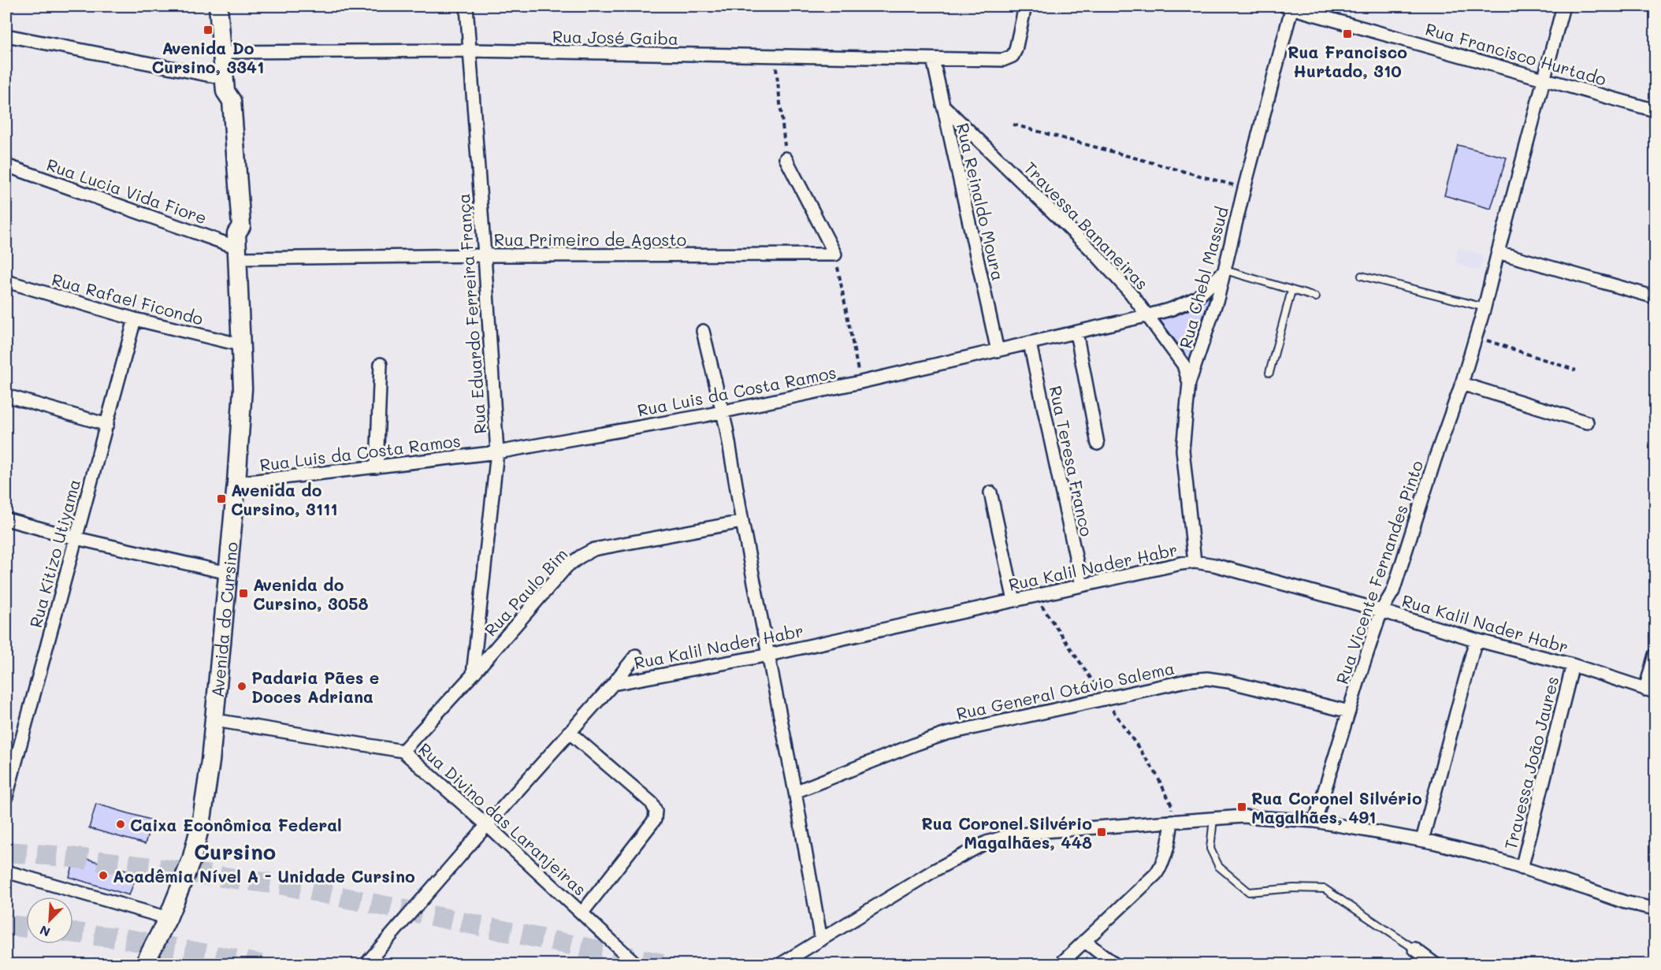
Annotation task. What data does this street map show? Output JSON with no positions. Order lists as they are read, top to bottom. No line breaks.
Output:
{"streets":{"main road":["Avenida do Cursino"],"street":["Rua José Gaiba","Rua Francisco Hurtado","Rua Lucia Vida Fiore","Rua Reinaldo Moura","Travessa Bananeiras","Rua Primeiro de Agosto","Rua Chebl Massud","Rua Rafael Ficondo","Rua Eduardo Ferreira França","Rua Luis da Costa Ramos","Rua Teresa Franco","Rua Kitizo Utiyama","Rua Kalil Nader Habr","Rua Vicente Fernandes Pinto","Rua Paulo Bim","Rua General Otávio Salema","Travessa João Jaures","Rua Divino das Laranjeiras"]},"crossings":[["Rua José Gaiba","Rua Reinaldo Moura"],["Rua José Gaiba","Rua Eduardo Ferreira França"],["Rua José Gaiba","Avenida do Cursino"],["Rua Francisco Hurtado","Rua Chebl Massud"],["Rua Francisco Hurtado","Rua Vicente Fernandes Pinto"],["Rua Lucia Vida Fiore","Rua Primeiro de Agosto"],["Rua Lucia Vida Fiore","Avenida do Cursino"],["Rua Reinaldo Moura","Travessa Bananeiras"],["Rua Reinaldo Moura","Rua Luis da Costa Ramos"],["Travessa Bananeiras","Rua Chebl Massud"],["Travessa Bananeiras","Rua Luis da Costa Ramos"],["Rua Primeiro de Agosto","Rua Eduardo Ferreira França"],["Rua Primeiro de Agosto","Avenida do Cursino"],["Rua Chebl Massud","Rua Luis da Costa Ramos"],["Rua Chebl Massud","Rua Kalil Nader Habr"],["Rua Rafael Ficondo","Rua Kitizo Utiyama"],["Rua Rafael Ficondo","Avenida do Cursino"],["Rua Eduardo Ferreira França","Rua Luis da Costa Ramos"],["Rua Eduardo Ferreira França","Rua Paulo Bim"],["Rua Luis da Costa Ramos","Rua Teresa Franco"],["Rua Luis da Costa Ramos","Avenida do Cursino"],["Rua Teresa Franco","Rua Kalil Nader Habr"],["Rua Kalil Nader Habr","Rua Vicente Fernandes Pinto"],["Rua Kalil Nader Habr","Travessa João Jaures"],["Rua Kalil Nader Habr","Rua Divino das Laranjeiras"],["Rua Vicente Fernandes Pinto","Rua General Otávio Salema"],["Rua Paulo Bim","Rua Divino das Laranjeiras"],["Avenida do Cursino","Rua Divino das Laranjeiras"]],"districts":["Cursino"],"places":{"transit":["Avenida Do Cursino, 3341","Rua Francisco Hurtado, 310","Avenida do Cursino, 3111","Avenida do Cursino, 3058","Rua Coronel Silvério Magalhães, 491","Rua Coronel Silvério Magalhães, 448"],"other":["Padaria Pães e Doces Adriana","Caixa Econômica Federal","Acadêmia Nível A - Unidade Cursino"]},"north":"bottom left"}
